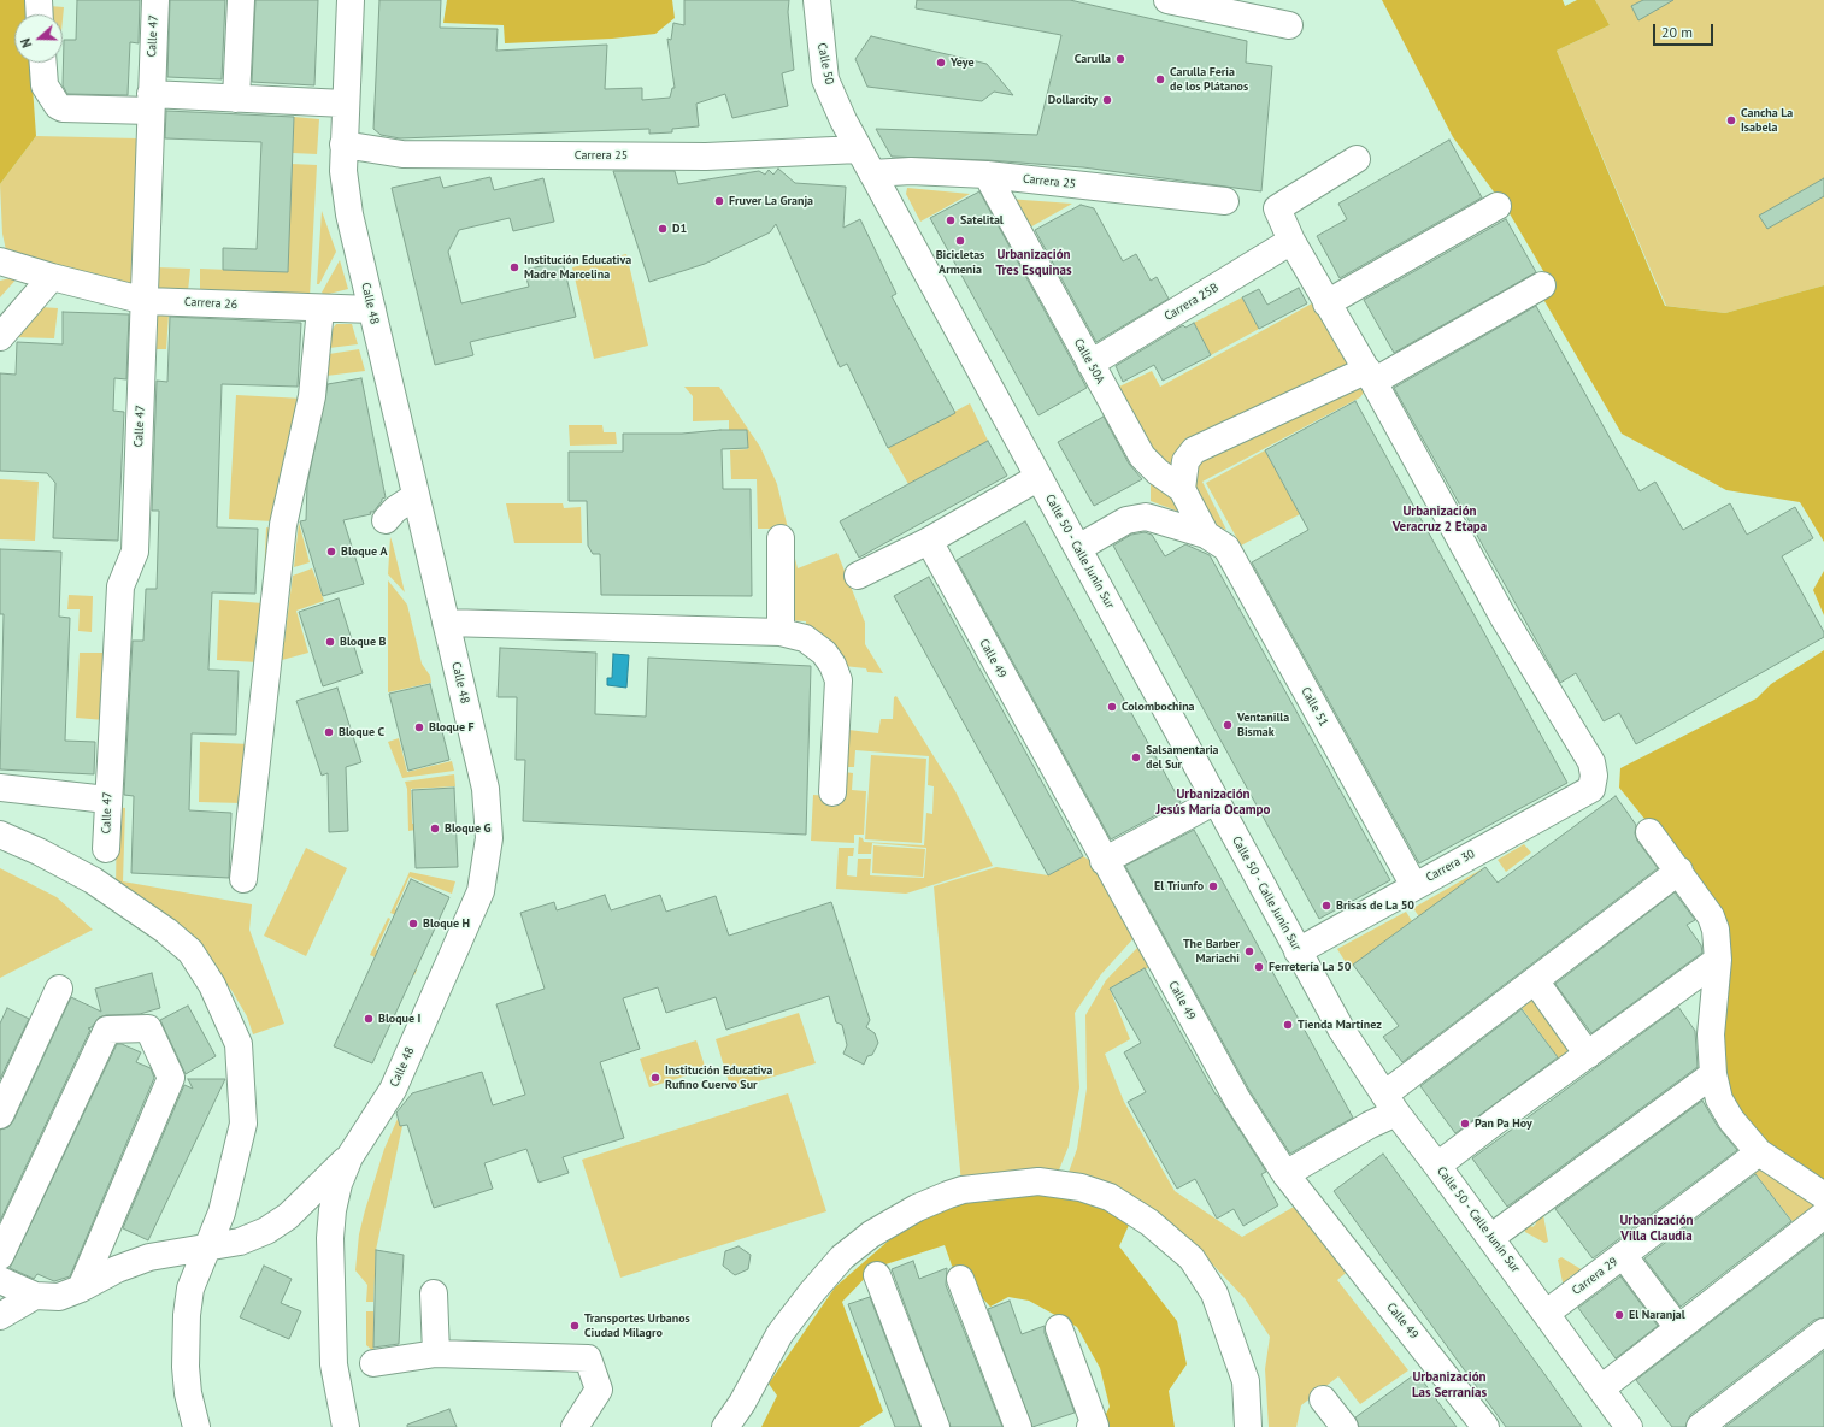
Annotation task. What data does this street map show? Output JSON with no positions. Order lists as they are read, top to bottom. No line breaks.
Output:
{"streets":{"street":["Calle 47","Calle 50","Carrera 25","Carrera 25B","Carrera 26","Calle 48","Calle 50A","Calle 50 - Calle Junín Sur","Calle 49","Calle 51","Carrera 30","Carrera 29"]},"crossings":[["Calle 47","Carrera 26"],["Calle 50","Carrera 25"],["Calle 50","Calle 50 - Calle Junín Sur"],["Carrera 25","Calle 48"],["Carrera 25","Calle 50A"],["Carrera 25","Calle 50 - Calle Junín Sur"],["Carrera 25B","Calle 50A"],["Carrera 26","Calle 48"],["Calle 50A","Calle 51"],["Calle 50 - Calle Junín Sur","Carrera 30"],["Calle 50 - Calle Junín Sur","Carrera 29"],["Calle 51","Carrera 30"]],"districts":["Urbanización Tres Esquinas","Urbanización Veracruz 2 Etapa","Urbanización Jesús María Ocampo","Urbanización Villa Claudia","Urbanización Las Serranías"],"places":["Carulla","Yeye","Carulla Feria de los Plátanos","Dollarcity","Cancha La Isabela","Fruver La Granja","Satelital","D1","Bicicletas Armenia","Institución Educativa Madre Marcelina","Bloque A","Bloque B","Colombochina","Ventanilla Bismak","Bloque F","Bloque C","Salsamentaria del Sur","Bloque G","El Triunfo","Brisas de La 50","Bloque H","The Barber Mariachi","Ferretería La 50","Bloque I","Tienda Martínez","Institución Educativa Rufino Cuervo Sur","Pan Pa Hoy","El Naranjal","Transportes Urbanos Ciudad Milagro"],"scale_bar":"20 m","north":"left"}
